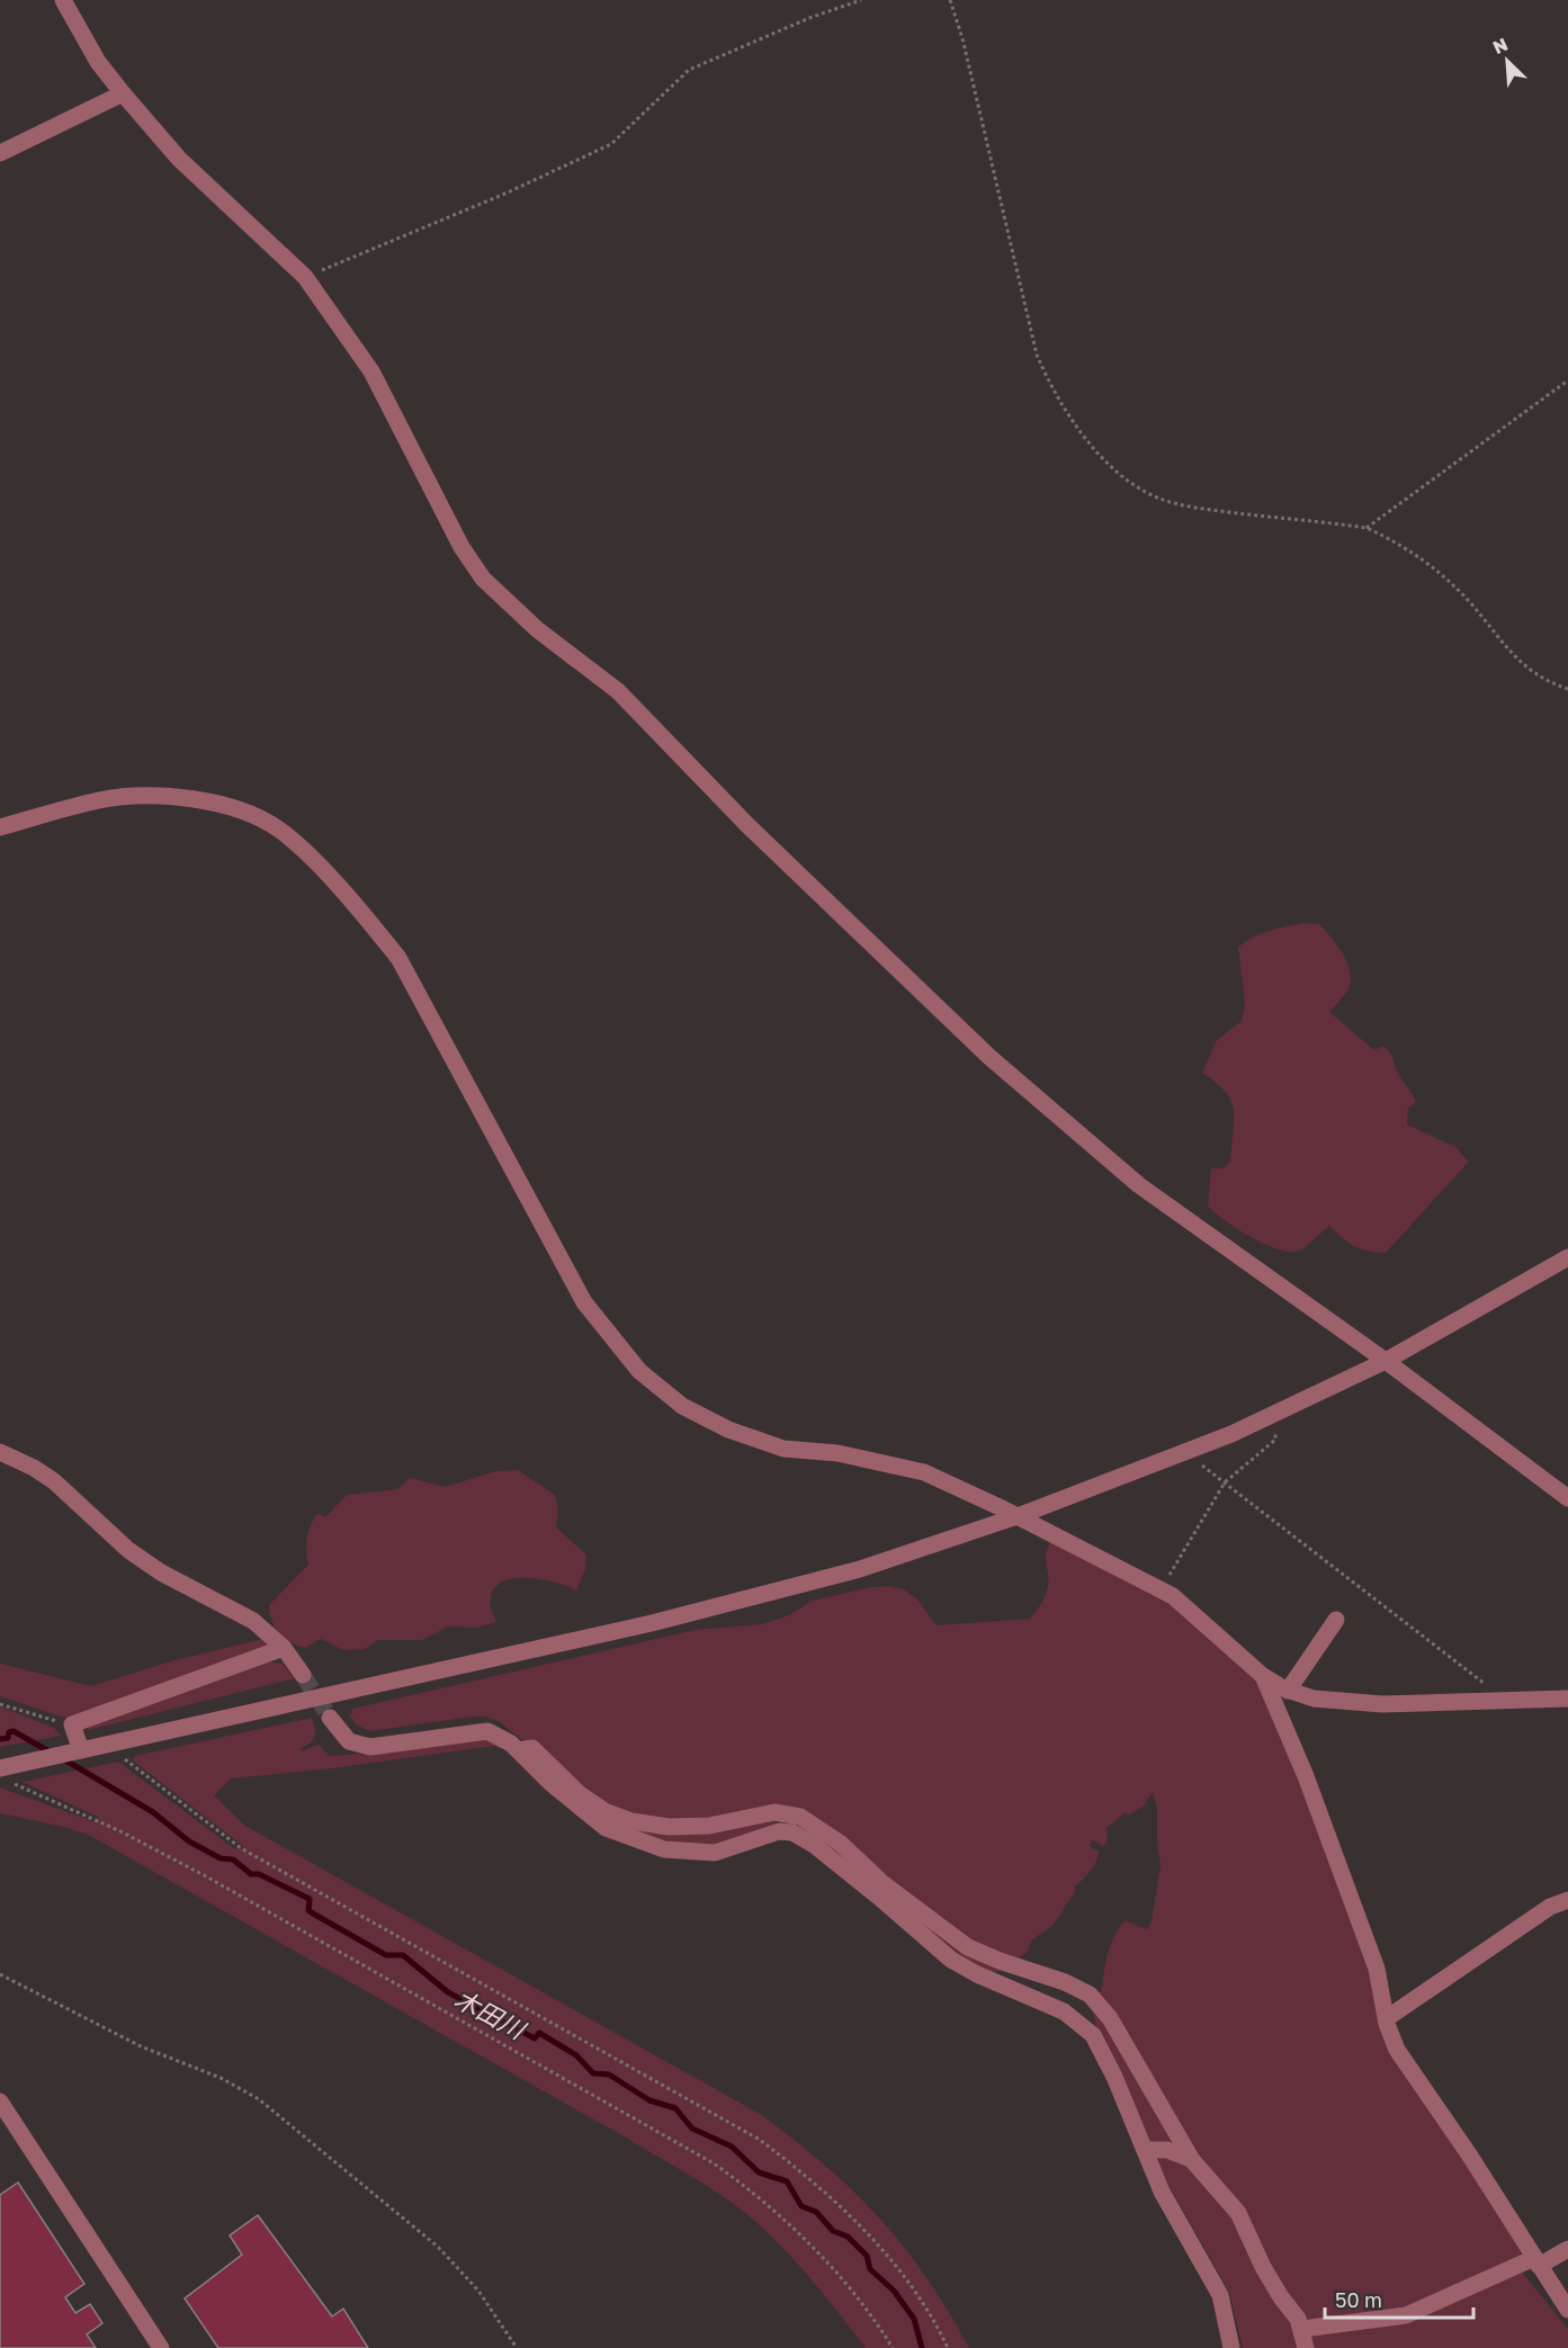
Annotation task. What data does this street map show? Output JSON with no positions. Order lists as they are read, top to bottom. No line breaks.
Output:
{"water":["木田川"],"scale_bar":"50 m","north":"top left"}
